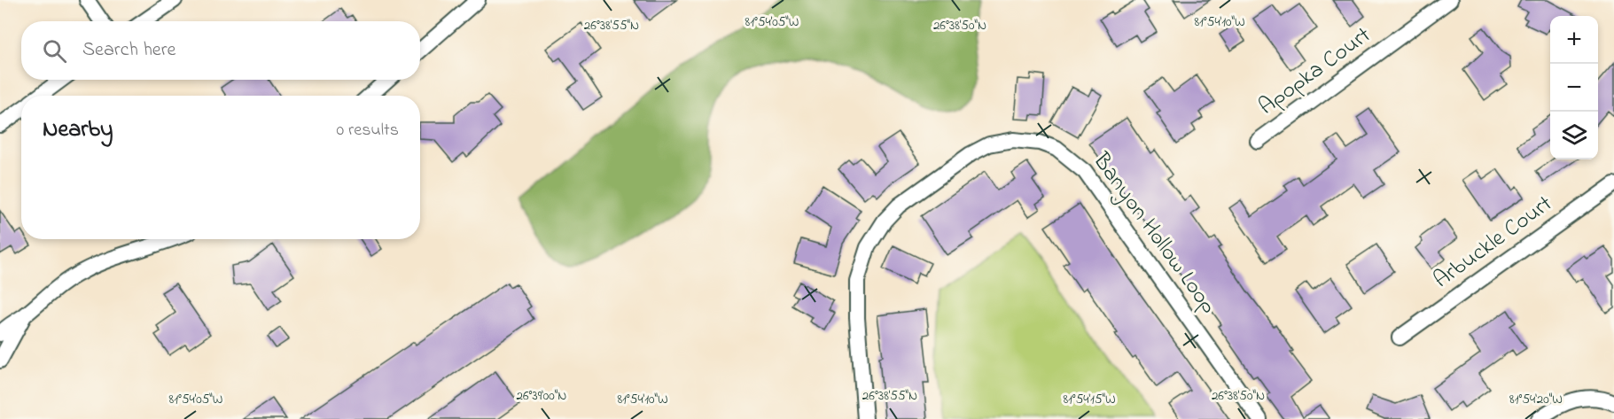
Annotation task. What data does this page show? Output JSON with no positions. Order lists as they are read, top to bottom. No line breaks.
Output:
{"streets":{"street":["Apopka Court","Banyon Hollow Loop","Arbuckle Court"]},"page":{"map_buttons":["+","−"],"search":"Search here","heading":["Nearby","0 results"]},"coordinates":["81°54'05\"W","81°54'10\"W","26°38'55\"N","26°38'50\"N","26°39'00\"N","81°54'15\"W","81°54'20\"W"]}
